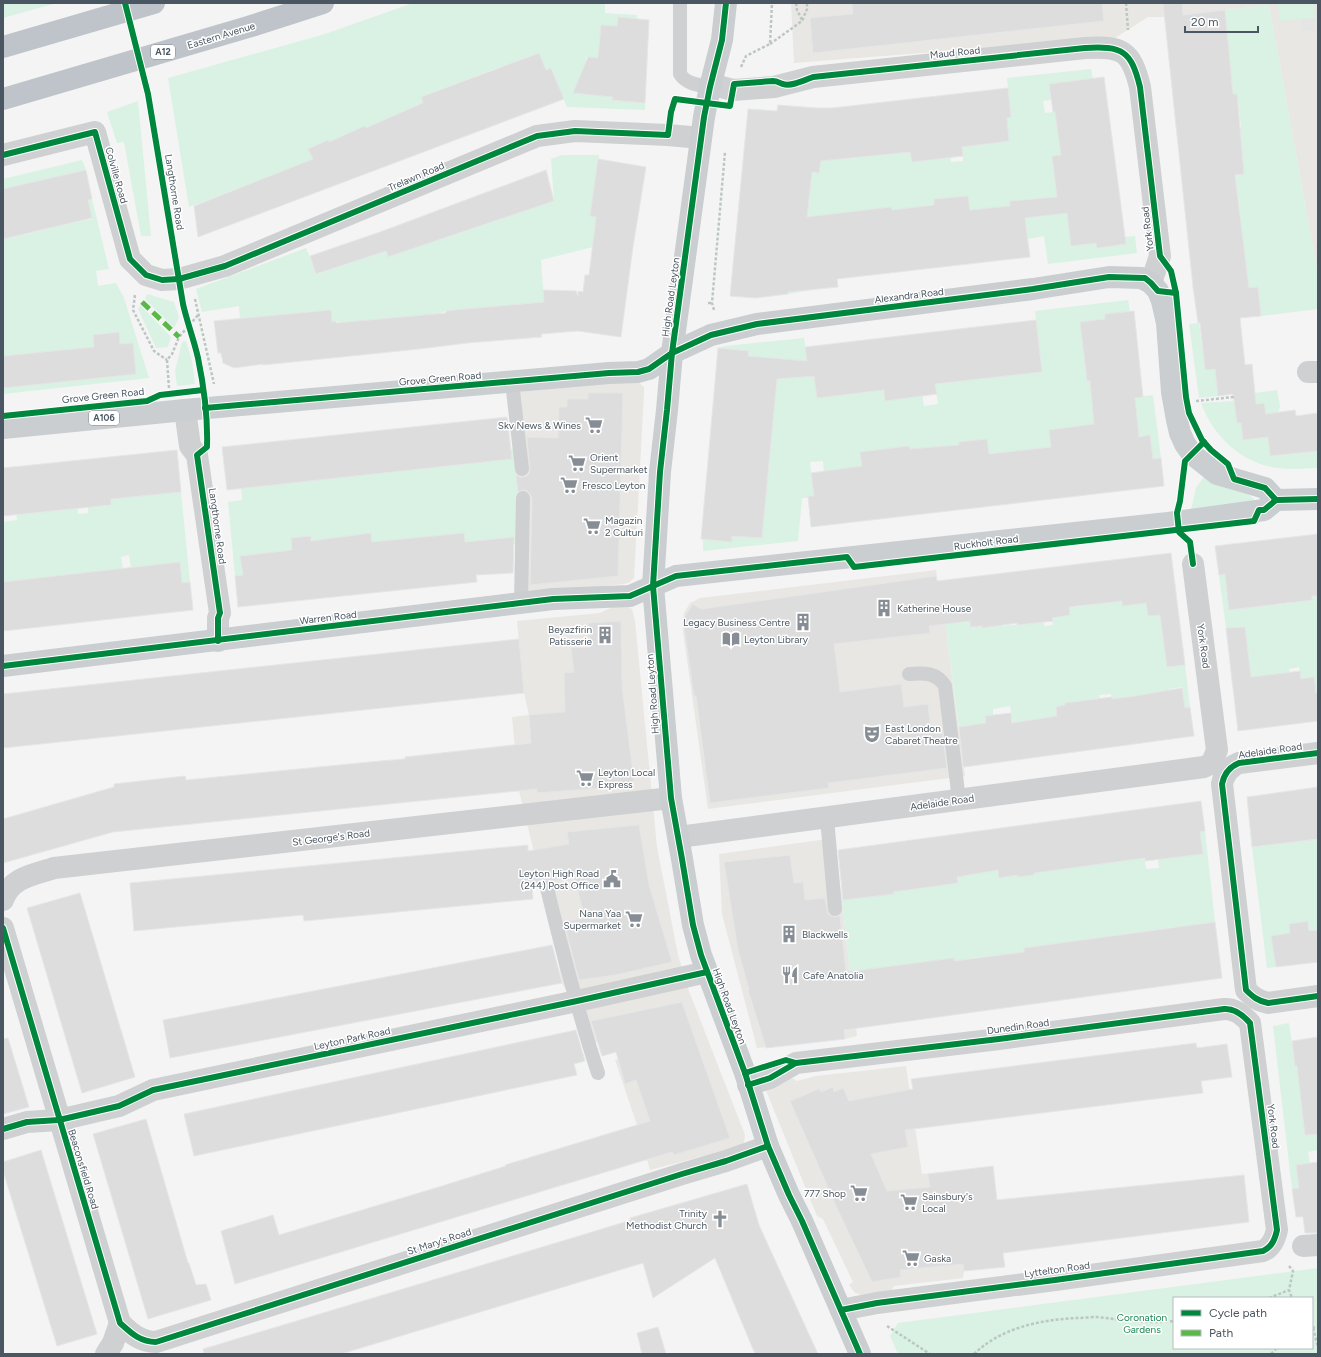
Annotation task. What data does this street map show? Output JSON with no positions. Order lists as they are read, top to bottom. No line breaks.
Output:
{"streets":{"highway":["Eastern Avenue","A12"],"main road":["Alexandra Road","High Road Leyton","Grove Green Road","A106","Ruckholt Road","Warren Road"],"street":["Maud Road","Colville Road","Trelawn Road","Langthorne Road","York Road","Adelaide Road","St George's Road","Dunedin Road","Leyton Park Road","Beaconsfield Road","St Mary's Road","Lyttelton Road"]},"crossings":[["Maud Road","York Road"],["Maud Road","High Road Leyton"],["Colville Road","Trelawn Road"],["Trelawn Road","High Road Leyton"],["Langthorne Road","Grove Green Road"],["Langthorne Road","Warren Road"],["York Road","Alexandra Road"],["York Road","Adelaide Road"],["York Road","Dunedin Road"],["York Road","Lyttelton Road"],["Alexandra Road","High Road Leyton"],["Alexandra Road","Grove Green Road"],["High Road Leyton","Grove Green Road"],["High Road Leyton","Ruckholt Road"],["High Road Leyton","Warren Road"],["High Road Leyton","Adelaide Road"],["High Road Leyton","St George's Road"],["High Road Leyton","Dunedin Road"],["High Road Leyton","Leyton Park Road"],["High Road Leyton","St Mary's Road"],["High Road Leyton","Lyttelton Road"],["Ruckholt Road","Warren Road"],["Leyton Park Road","Beaconsfield Road"],["Beaconsfield Road","St Mary's Road"]],"parks":["Coronation Gardens"],"places":{"supermarket":["Skv News & Wines","Orient Supermarket","Fresco Leyton","Magazin 2 Culturi","Leyton Local Express","Nana Yaa Supermarket","777 Shop","Sainsbury's Local","Gaska"],"building":["Katherine House","Legacy Business Centre","Beyazfirin Patisserie","Blackwells"],"library":["Leyton Library"],"theatre":["East London Cabaret Theatre"],"public building":["Leyton High Road (244) Post Office"],"restaurant":["Cafe Anatolia"],"church":["Trinity Methodist Church"]},"legend":["Cycle path","Path"],"scale_bar":"20 m"}
